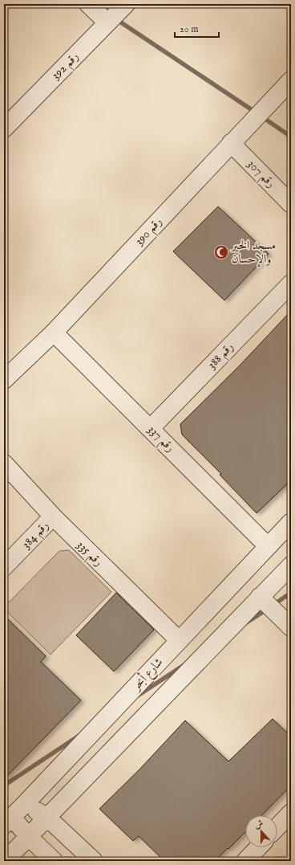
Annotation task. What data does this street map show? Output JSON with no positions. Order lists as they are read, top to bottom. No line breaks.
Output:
{"streets":{"street":["رقم 392","رقم 307","رقم 390","رقم 388","رقم 337","رقم 384","رقم 335","شارع أبحر"]},"crossings":[["رقم 307","رقم 390"],["رقم 390","رقم 337"],["رقم 388","رقم 337"],["رقم 337","شارع أبحر"],["رقم 384","رقم 335"],["رقم 335","شارع أبحر"]],"places":{"mosque":["مسجد الخير والإحسان"]},"scale_bar":"20 m","north":"top"}
